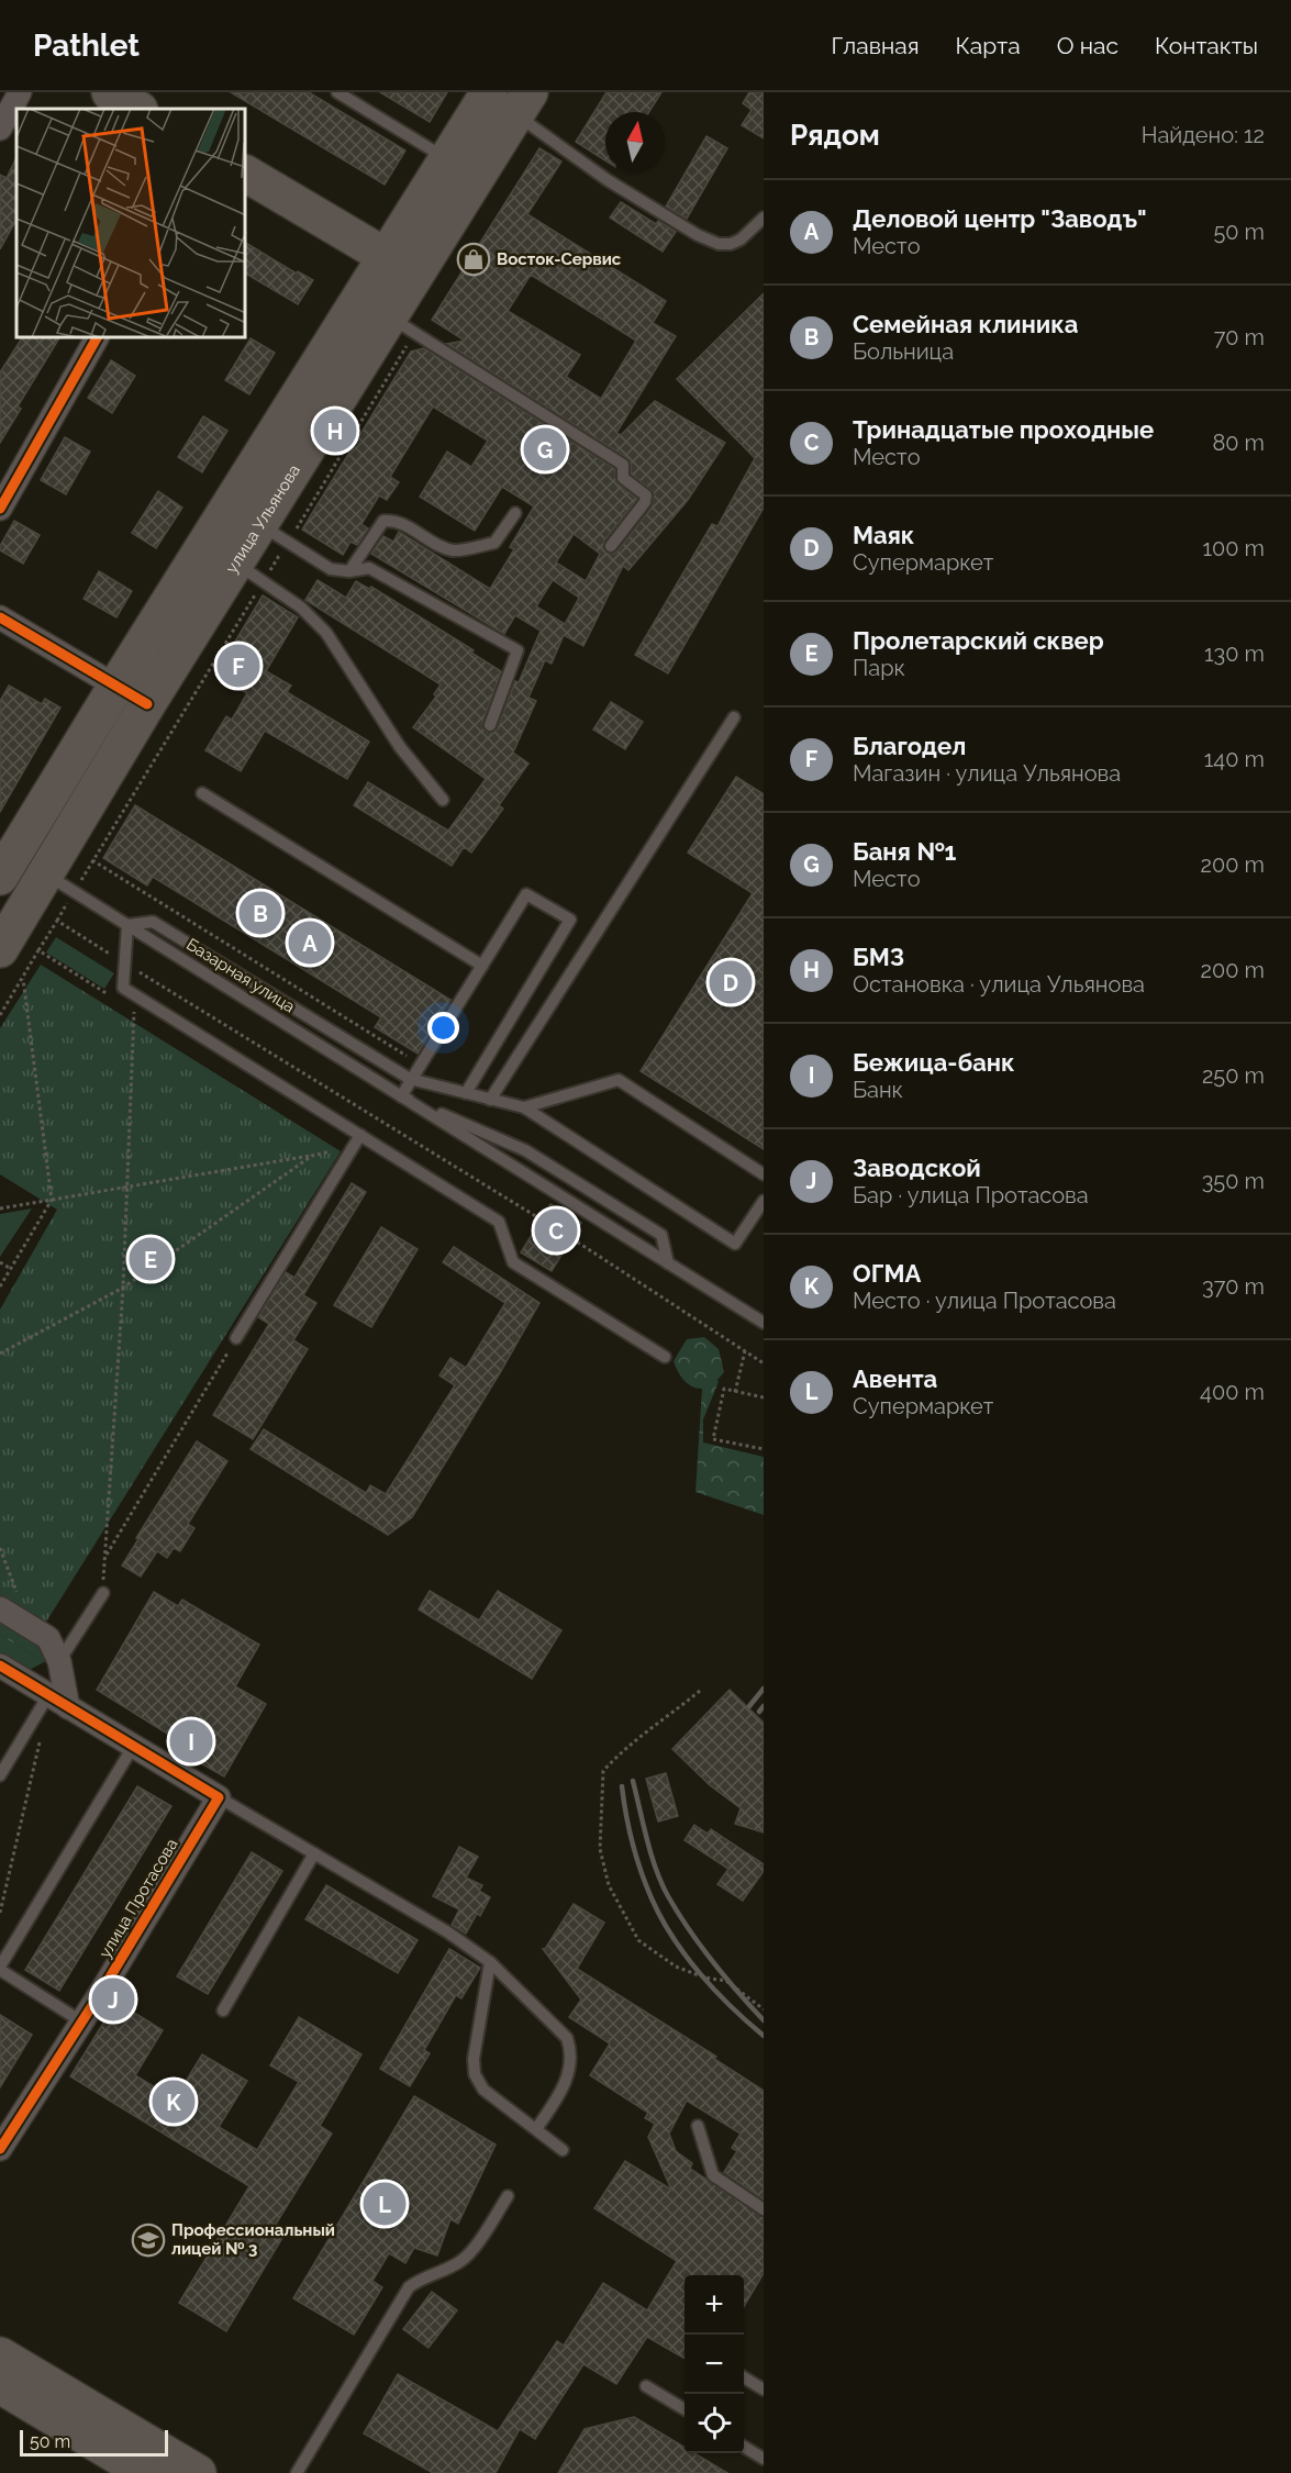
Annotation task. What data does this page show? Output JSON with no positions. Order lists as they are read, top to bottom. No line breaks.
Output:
{"streets":{"main road":["улица Ульянова"],"street":["улица Протасова"],"lane":["Базарная улица"]},"crossings":[["улица Ульянова","Базарная улица"]],"places":{"shop":["Восток-Сервис"],"school or university":["Профессиональный лицей № 3"]},"scale_bar":"50 m","north":"top","page":{"header":"Pathlet","nav":["Главная","Карта","О нас","Контакты"],"heading":["Рядом","Найдено: 12"],"list":[{"mark":"A","name":"Деловой центр \"Заводъ\"","note":"Место","value":"50 m"},{"mark":"B","name":"Семейная клиника","note":"Больница","value":"70 m"},{"mark":"C","name":"Тринадцатые проходные","note":"Место","value":"80 m"},{"mark":"D","name":"Маяк","note":"Супермаркет","value":"100 m"},{"mark":"E","name":"Пролетарский сквер","note":"Парк","value":"130 m"},{"mark":"F","name":"Благодел","note":"Магазин · улица Ульянова","value":"140 m"},{"mark":"G","name":"Баня №1","note":"Место","value":"200 m"},{"mark":"H","name":"БМЗ","note":"Остановка · улица Ульянова","value":"200 m"},{"mark":"I","name":"Бежица-банк","note":"Банк","value":"250 m"},{"mark":"J","name":"Заводской","note":"Бар · улица Протасова","value":"350 m"},{"mark":"K","name":"ОГМА","note":"Место · улица Протасова","value":"370 m"},{"mark":"L","name":"Авента","note":"Супермаркет","value":"400 m"}],"pins":["H","G","F","B","A","D","C","E","I","J","K","L"],"map_buttons":["+","−"],"scale":"50 m"}}
